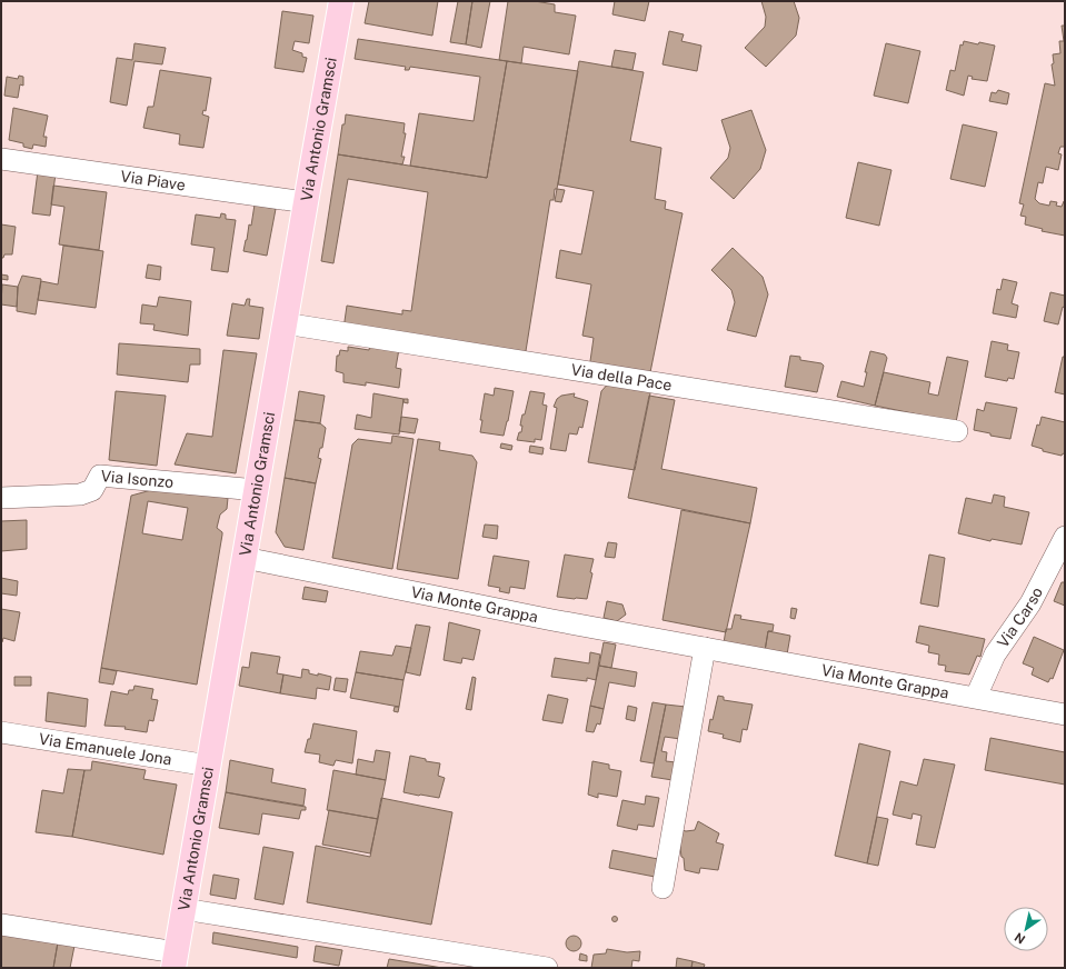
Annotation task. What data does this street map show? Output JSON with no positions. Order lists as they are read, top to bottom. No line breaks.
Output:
{"streets":{"main road":["Via Antonio Gramsci"],"street":["Via Piave","Via della Pace","Via Isonzo","Via Monte Grappa","Via Carso","Via Emanuele Jona"]},"crossings":[["Via Antonio Gramsci","Via Piave"],["Via Antonio Gramsci","Via della Pace"],["Via Antonio Gramsci","Via Isonzo"],["Via Antonio Gramsci","Via Monte Grappa"],["Via Antonio Gramsci","Via Emanuele Jona"],["Via Monte Grappa","Via Carso"]],"north":"bottom left"}
